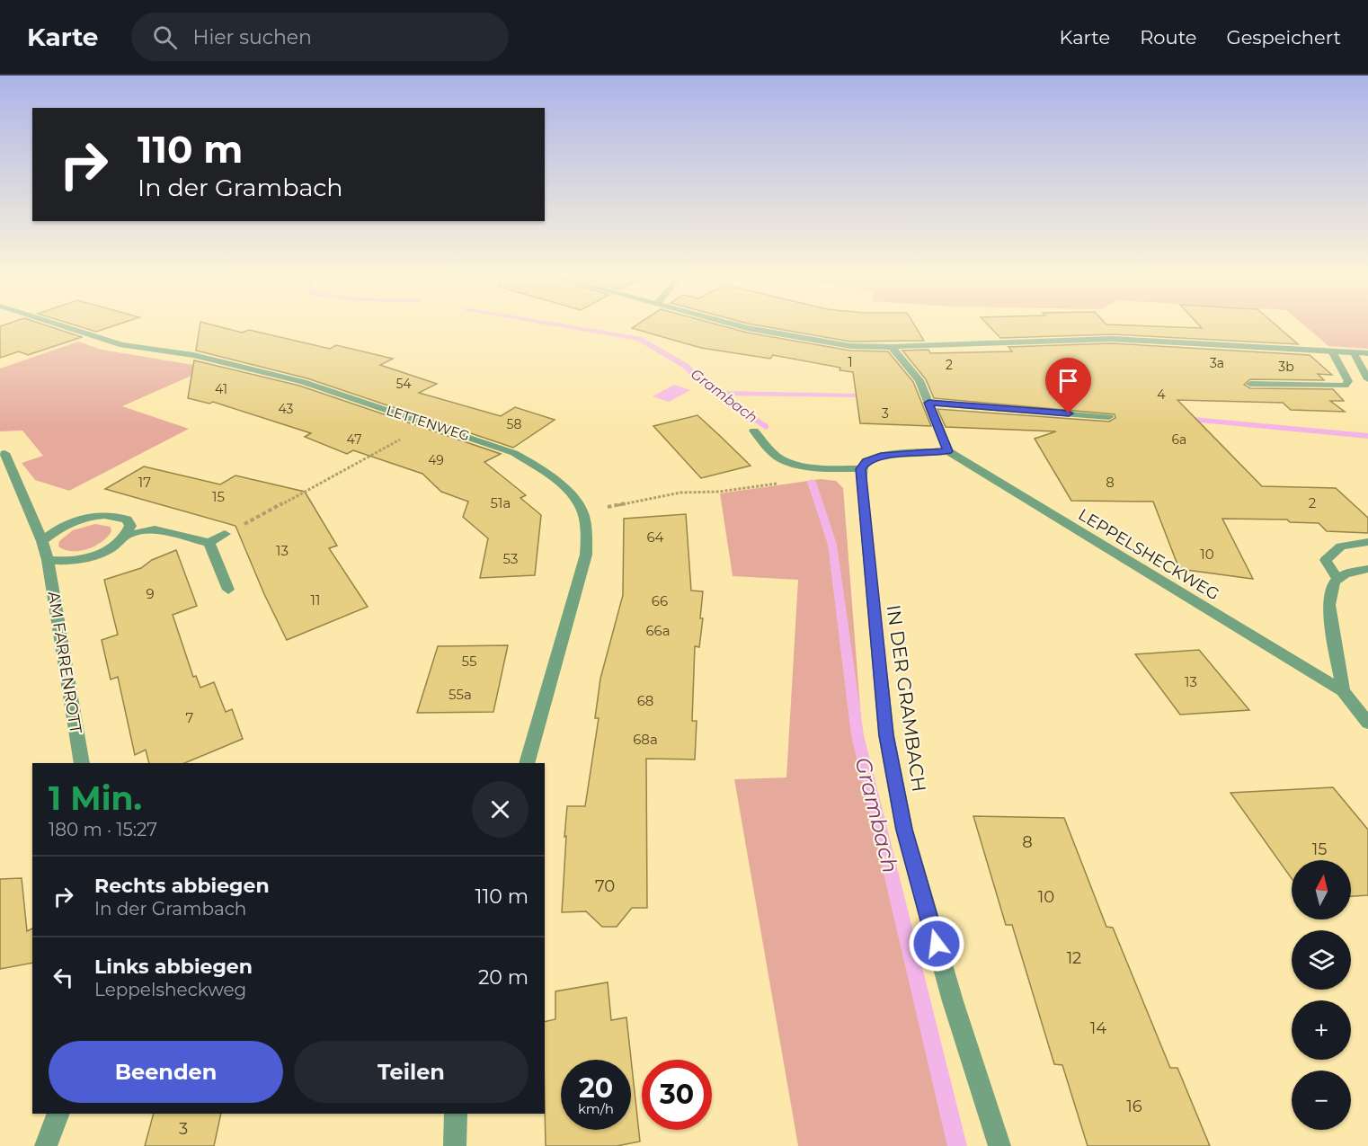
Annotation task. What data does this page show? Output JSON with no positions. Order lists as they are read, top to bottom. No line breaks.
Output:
{"streets":{"street":["LETTENWEG","LEPPELSHECKWEG","AM FARRENROTT","IN DER GRAMBACH"]},"water":["Grambach"],"house_numbers":["1","3a","2","3b","54","41","4","43","3","58","47","6a","49","17","8","15","51a","2","64","13","10","53","9","11","66","66a","55","13","55a","68","7","68a","8","15","70","10","12","14","16","3"],"north":"top","page":{"header":"Karte","search":"Hier suchen","nav":["Karte","Route","Gespeichert"],"turn":["110 m","In der Grambach"],"heading":["1 Min.","180 m · 15:27"],"list":[{"name":"Rechts abbiegen","note":"In der Grambach","value":"110 m"},{"name":"Links abbiegen","note":"Leppelsheckweg","value":"20 m"}],"map_buttons":["+","−"],"buttons":["Beenden","Teilen"],"speed":"20 km/h","limit":"30"}}
